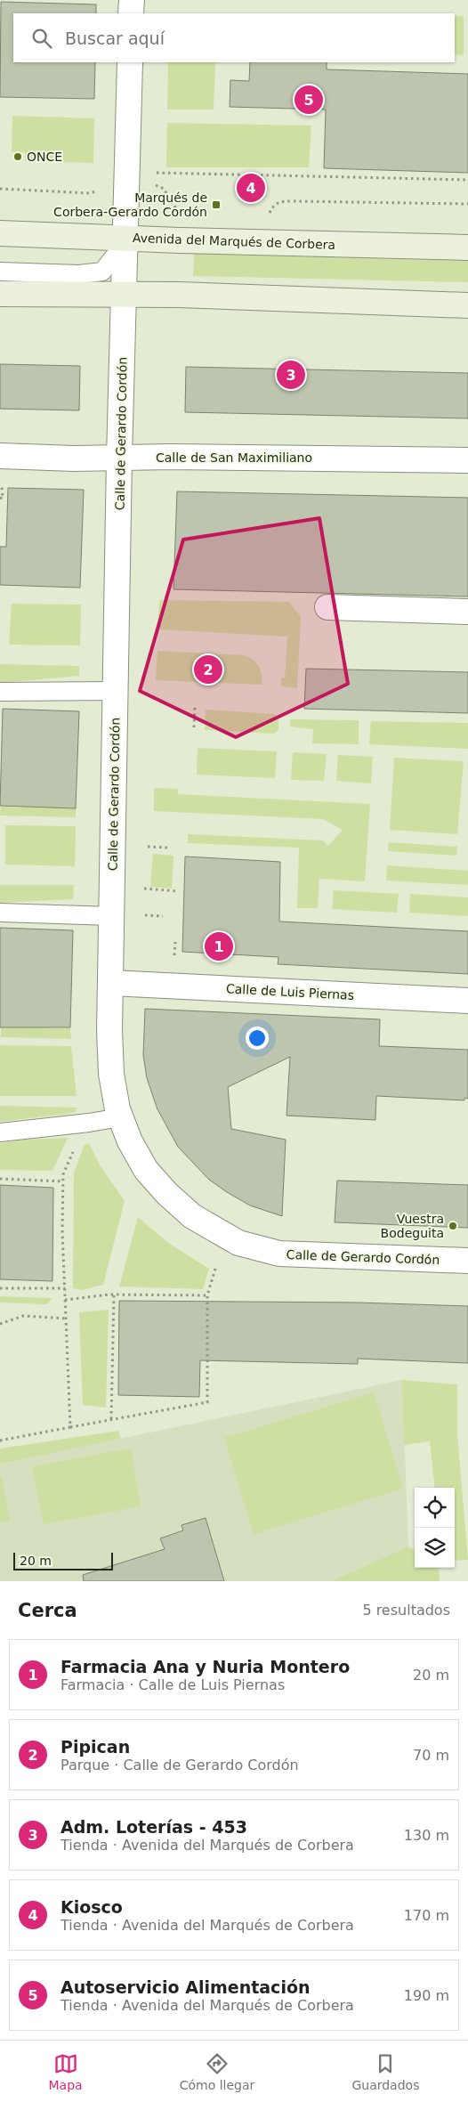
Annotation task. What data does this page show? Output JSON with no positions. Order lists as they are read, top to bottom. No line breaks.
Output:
{"streets":{"street":["Avenida del Marqués de Corbera","Calle de Gerardo Cordón","Calle de San Maximiliano","Calle de Luis Piernas"]},"crossings":[["Avenida del Marqués de Corbera","Calle de Gerardo Cordón"],["Calle de Gerardo Cordón","Calle de San Maximiliano"],["Calle de Gerardo Cordón","Calle de Luis Piernas"]],"places":{"other":["ONCE","Vuestra Bodeguita"],"transit":["Marqués de Corbera-Gerardo Cordón"]},"scale_bar":"20 m","page":{"search":"Buscar aquí","pins":["5","4","3","2","1"],"scale":"20 m","heading":["Cerca","5 resultados"],"list":[{"mark":"1","name":"Farmacia Ana y Nuria Montero","note":"Farmacia · Calle de Luis Piernas","value":"20 m"},{"mark":"2","name":"Pipican","note":"Parque · Calle de Gerardo Cordón","value":"70 m"},{"mark":"3","name":"Adm. Loterías - 453","note":"Tienda · Avenida del Marqués de Corbera","value":"130 m"},{"mark":"4","name":"Kiosco","note":"Tienda · Avenida del Marqués de Corbera","value":"170 m"},{"mark":"5","name":"Autoservicio Alimentación","note":"Tienda · Avenida del Marqués de Corbera","value":"190 m"}],"nav":["Mapa","Cómo llegar","Guardados"]}}
